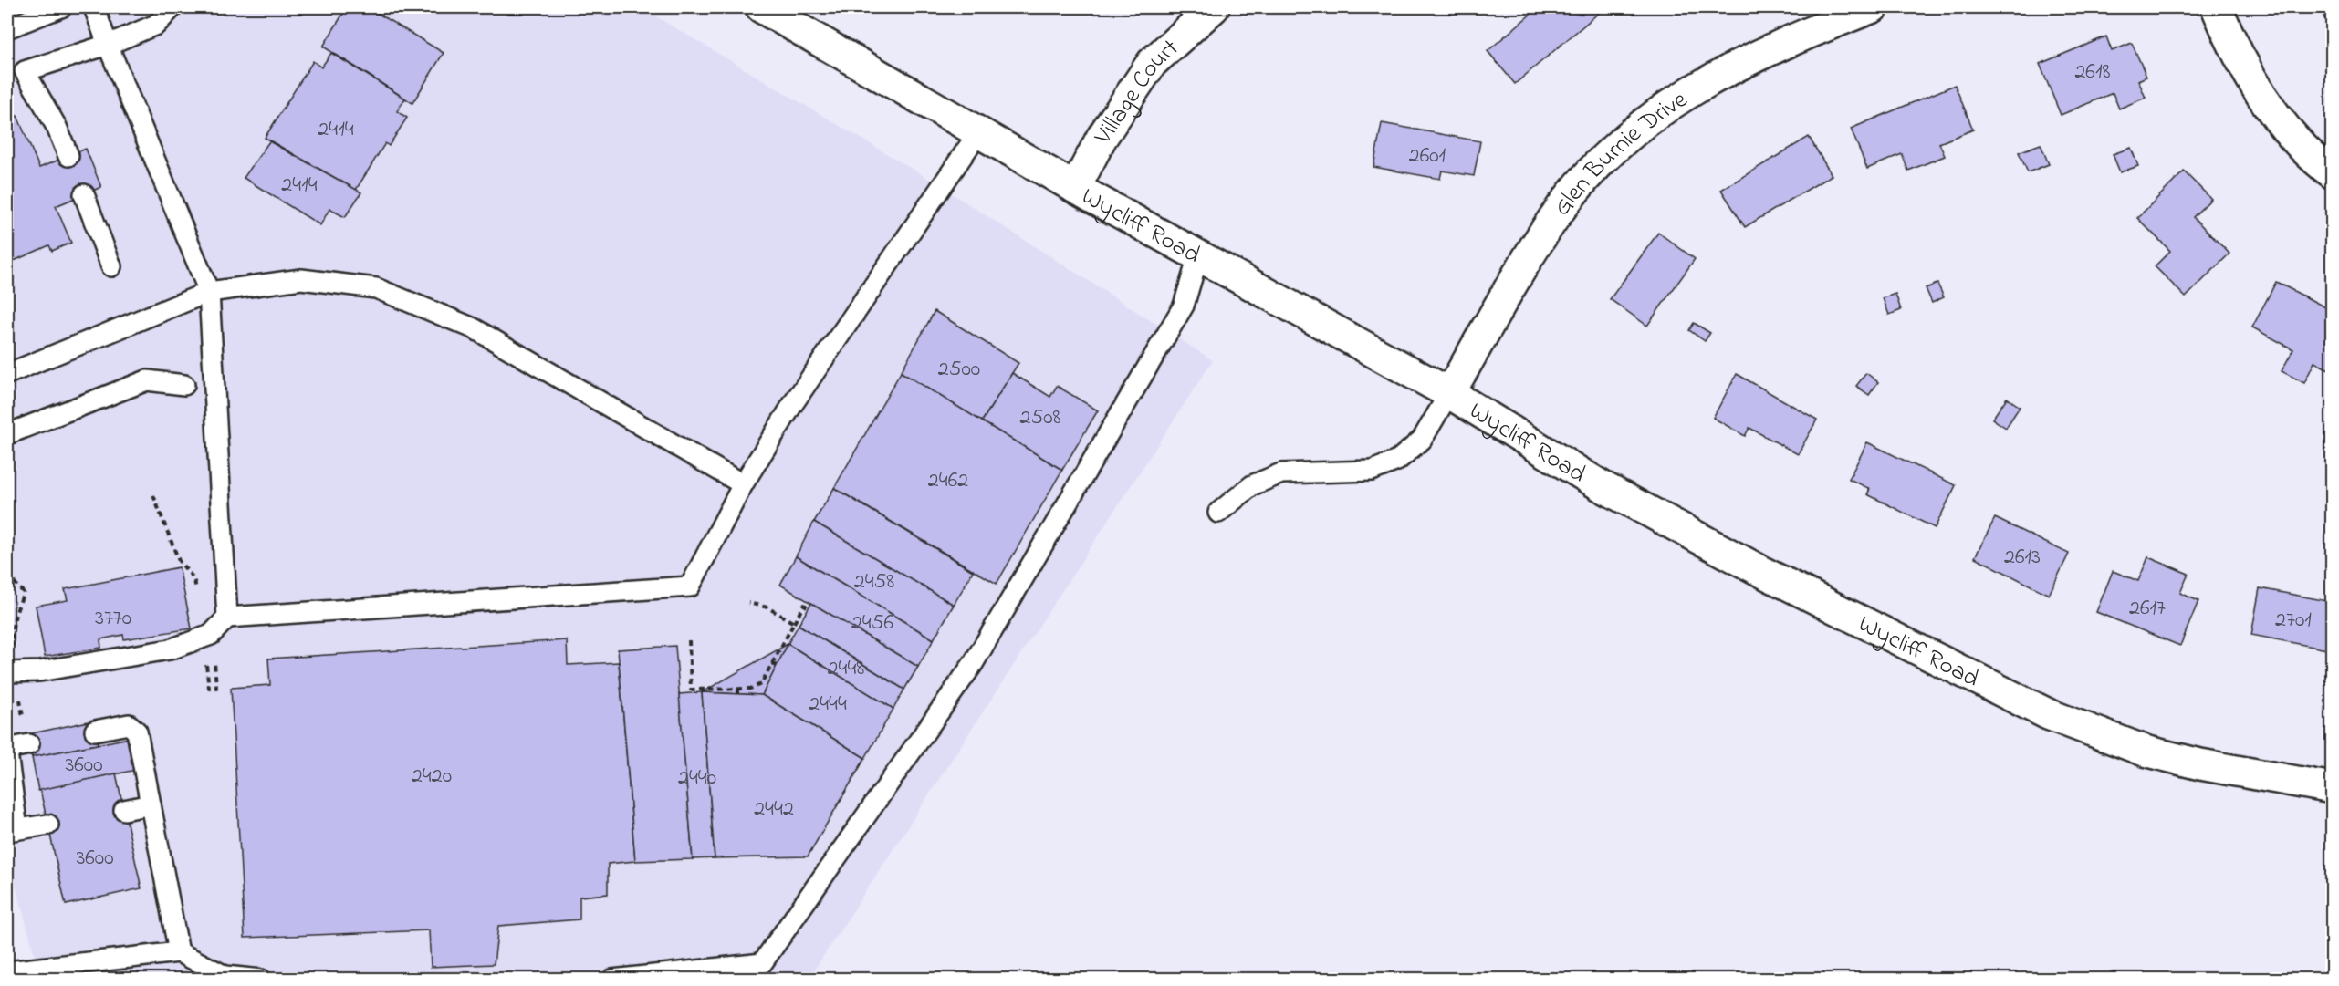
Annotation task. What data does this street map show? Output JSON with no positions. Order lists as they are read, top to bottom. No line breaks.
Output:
{"streets":{"street":["Village Court","Glen Burnie Drive","Wycliff Road"]},"crossings":[["Village Court","Wycliff Road"],["Glen Burnie Drive","Wycliff Road"]],"house_numbers":["2618","2414","2601","2414","2500","2508","2462","2613","2458","2617","3770","2701","2456","2448","2444","3600","2420","2440","2442","3600"]}
